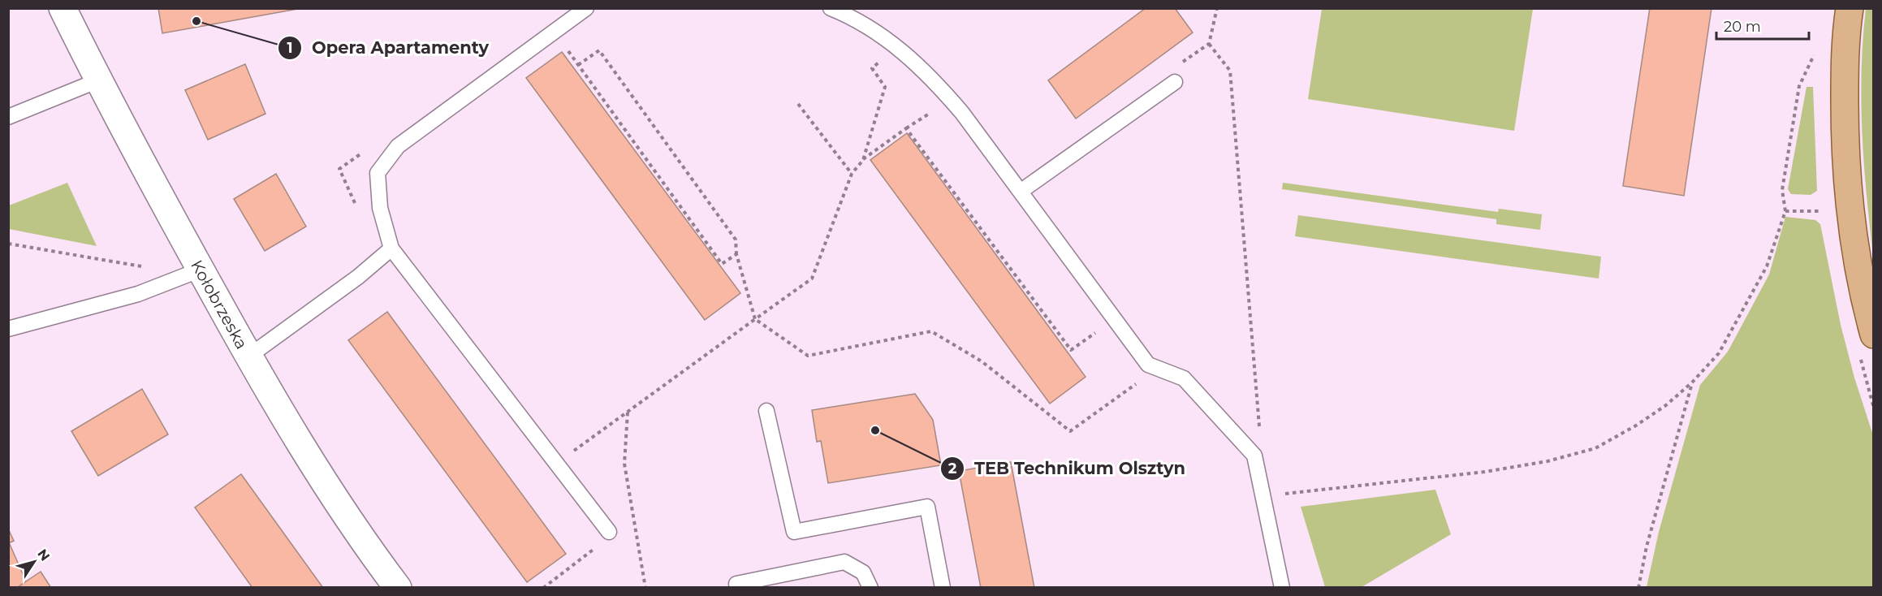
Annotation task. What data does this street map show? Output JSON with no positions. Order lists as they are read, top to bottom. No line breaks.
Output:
{"streets":{"street":["Kołobrzeska"]},"places":["Opera Apartamenty","TEB Technikum Olsztyn"],"scale_bar":"20 m","north":"top right"}
